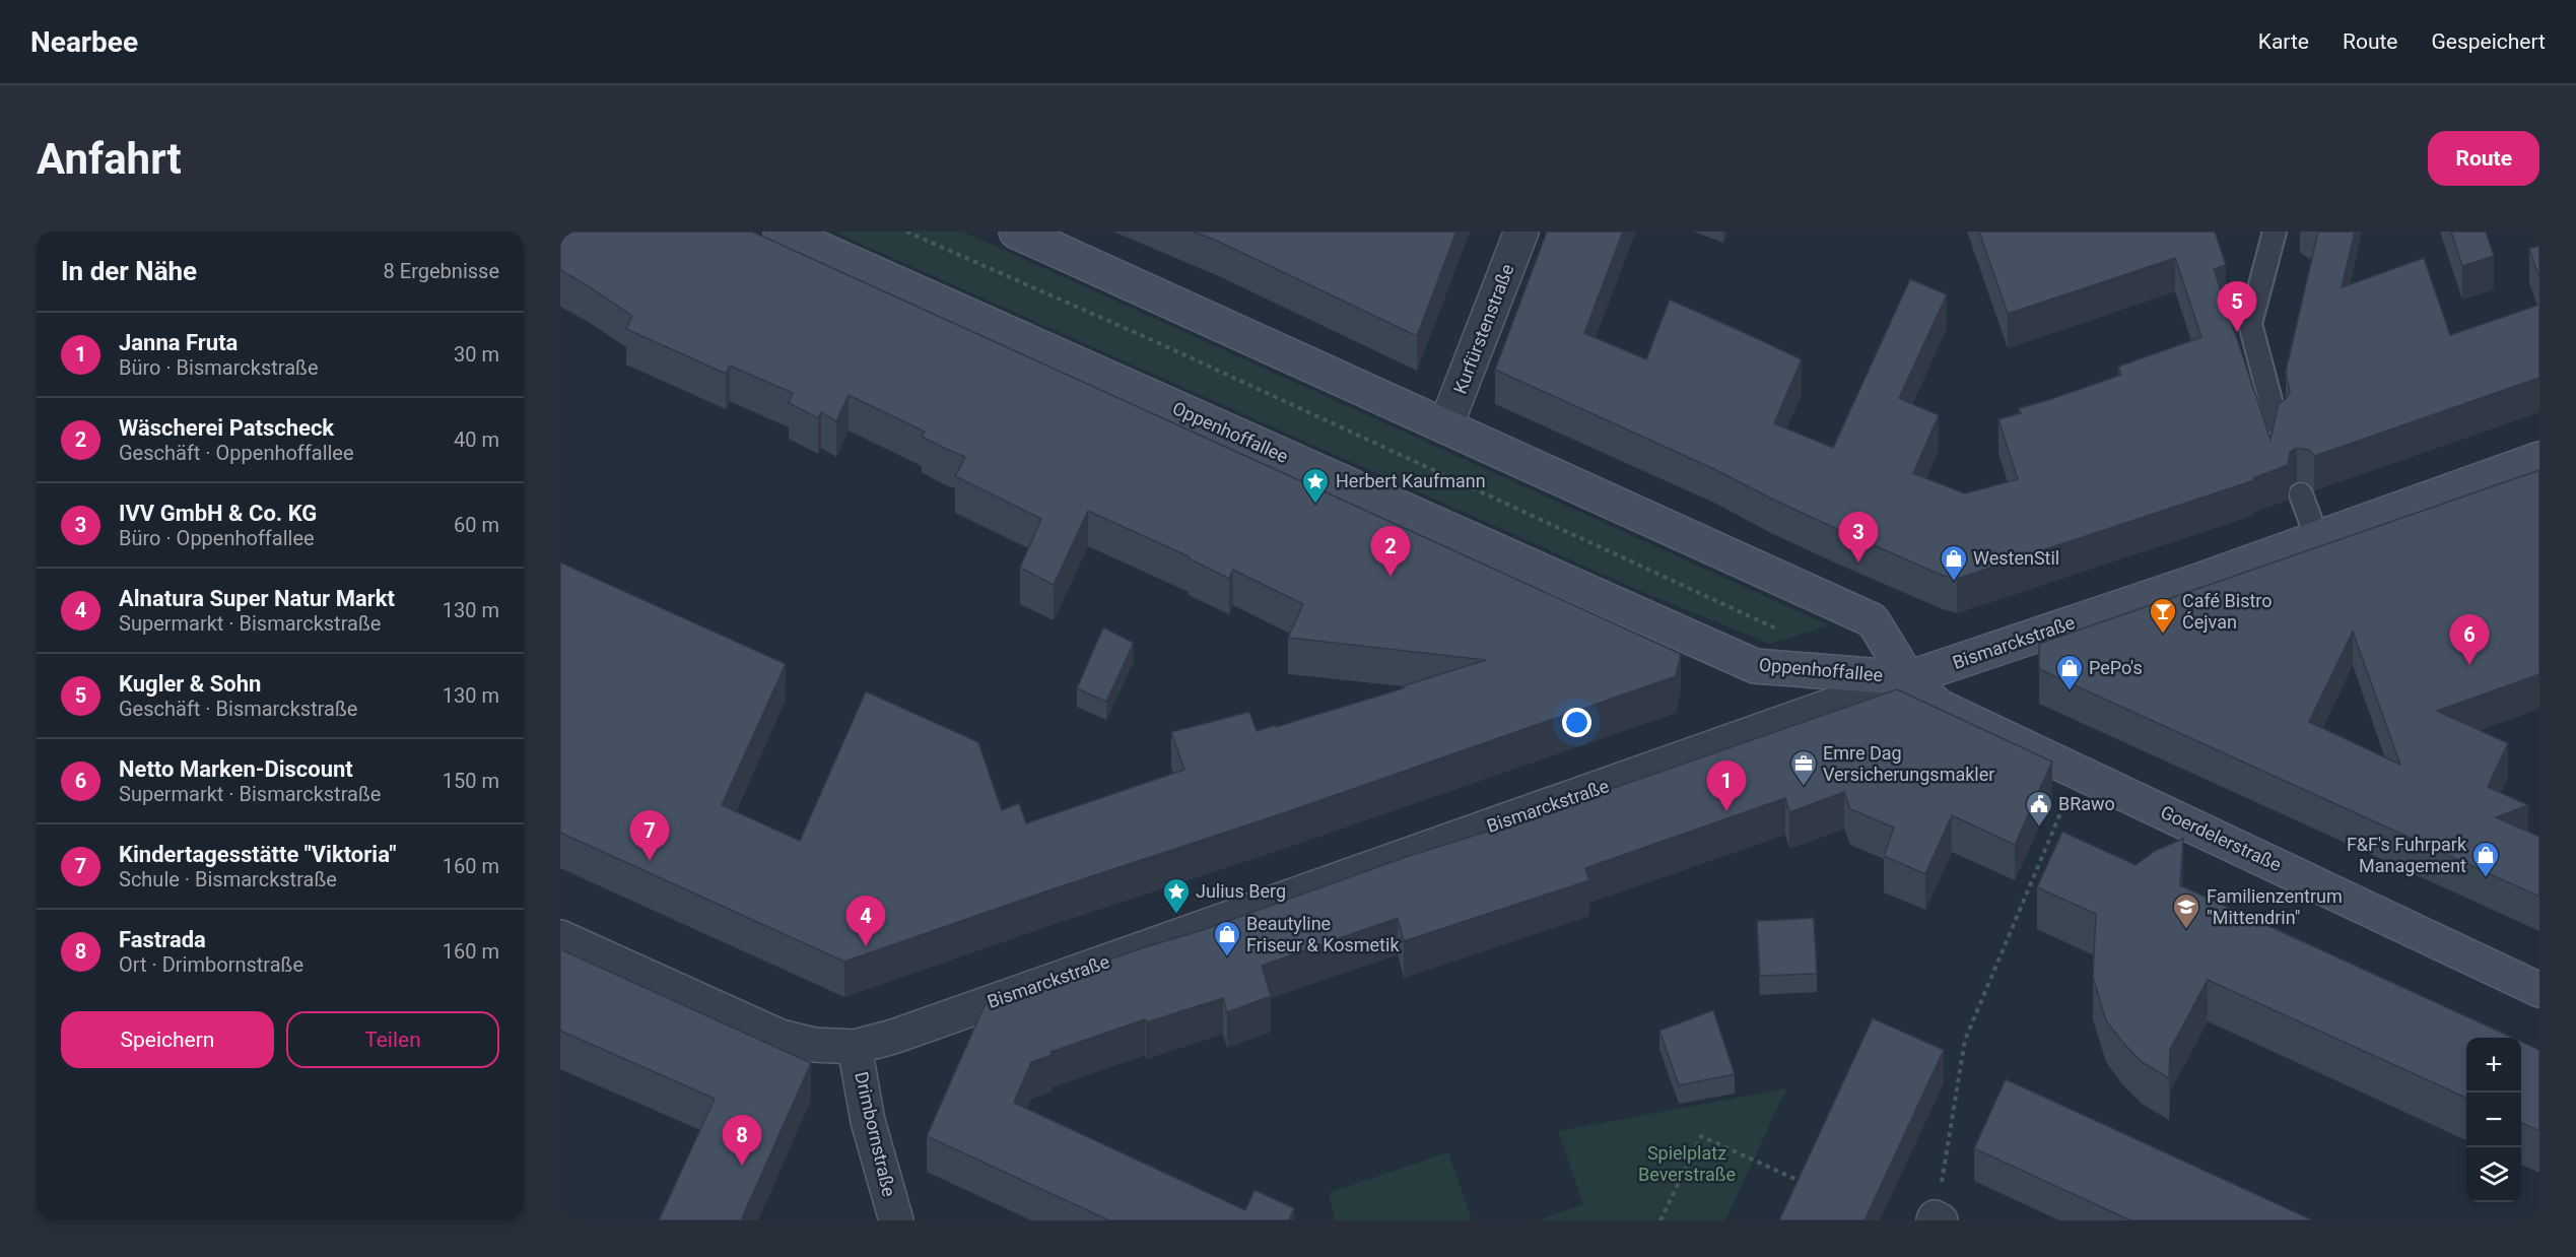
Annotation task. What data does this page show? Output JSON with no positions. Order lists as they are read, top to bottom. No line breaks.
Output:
{"streets":{"street":["Kurfürstenstraße","Oppenhoffallee","Bismarckstraße","Goerdelerstraße","Drimbornstraße"]},"crossings":[["Kurfürstenstraße","Oppenhoffallee"],["Oppenhoffallee","Bismarckstraße"],["Oppenhoffallee","Goerdelerstraße"],["Bismarckstraße","Goerdelerstraße"],["Bismarckstraße","Drimbornstraße"]],"parks":["Spielplatz Beverstraße"],"places":{"place":["Herbert Kaufmann","Julius Berg"],"shop":["WestenStil","PePo's","F&F's Fuhrpark Management","Beautyline Friseur & Kosmetik"],"bar":["Café Bistro Ćejvan"],"office":["Emre Dag Versicherungsmakler"],"public building":["BRawo"],"school or university":["Familienzentrum \"Mittendrin\""]},"page":{"header":"Nearbee","nav":["Karte","Route","Gespeichert"],"buttons":["Route",["Speichern","Teilen"]],"title":"Anfahrt","heading":["In der Nähe","8 Ergebnisse"],"pins":["5","3","2","6","1","7","4","8"],"list":[{"mark":"1","name":"Janna Fruta","note":"Büro · Bismarckstraße","value":"30 m"},{"mark":"2","name":"Wäscherei Patscheck","note":"Geschäft · Oppenhoffallee","value":"40 m"},{"mark":"3","name":"IVV GmbH & Co. KG","note":"Büro · Oppenhoffallee","value":"60 m"},{"mark":"4","name":"Alnatura Super Natur Markt","note":"Supermarkt · Bismarckstraße","value":"130 m"},{"mark":"5","name":"Kugler & Sohn","note":"Geschäft · Bismarckstraße","value":"130 m"},{"mark":"6","name":"Netto Marken-Discount","note":"Supermarkt · Bismarckstraße","value":"150 m"},{"mark":"7","name":"Kindertagesstätte \"Viktoria\"","note":"Schule · Bismarckstraße","value":"160 m"},{"mark":"8","name":"Fastrada","note":"Ort · Drimbornstraße","value":"160 m"}],"map_buttons":["+","−"]}}
